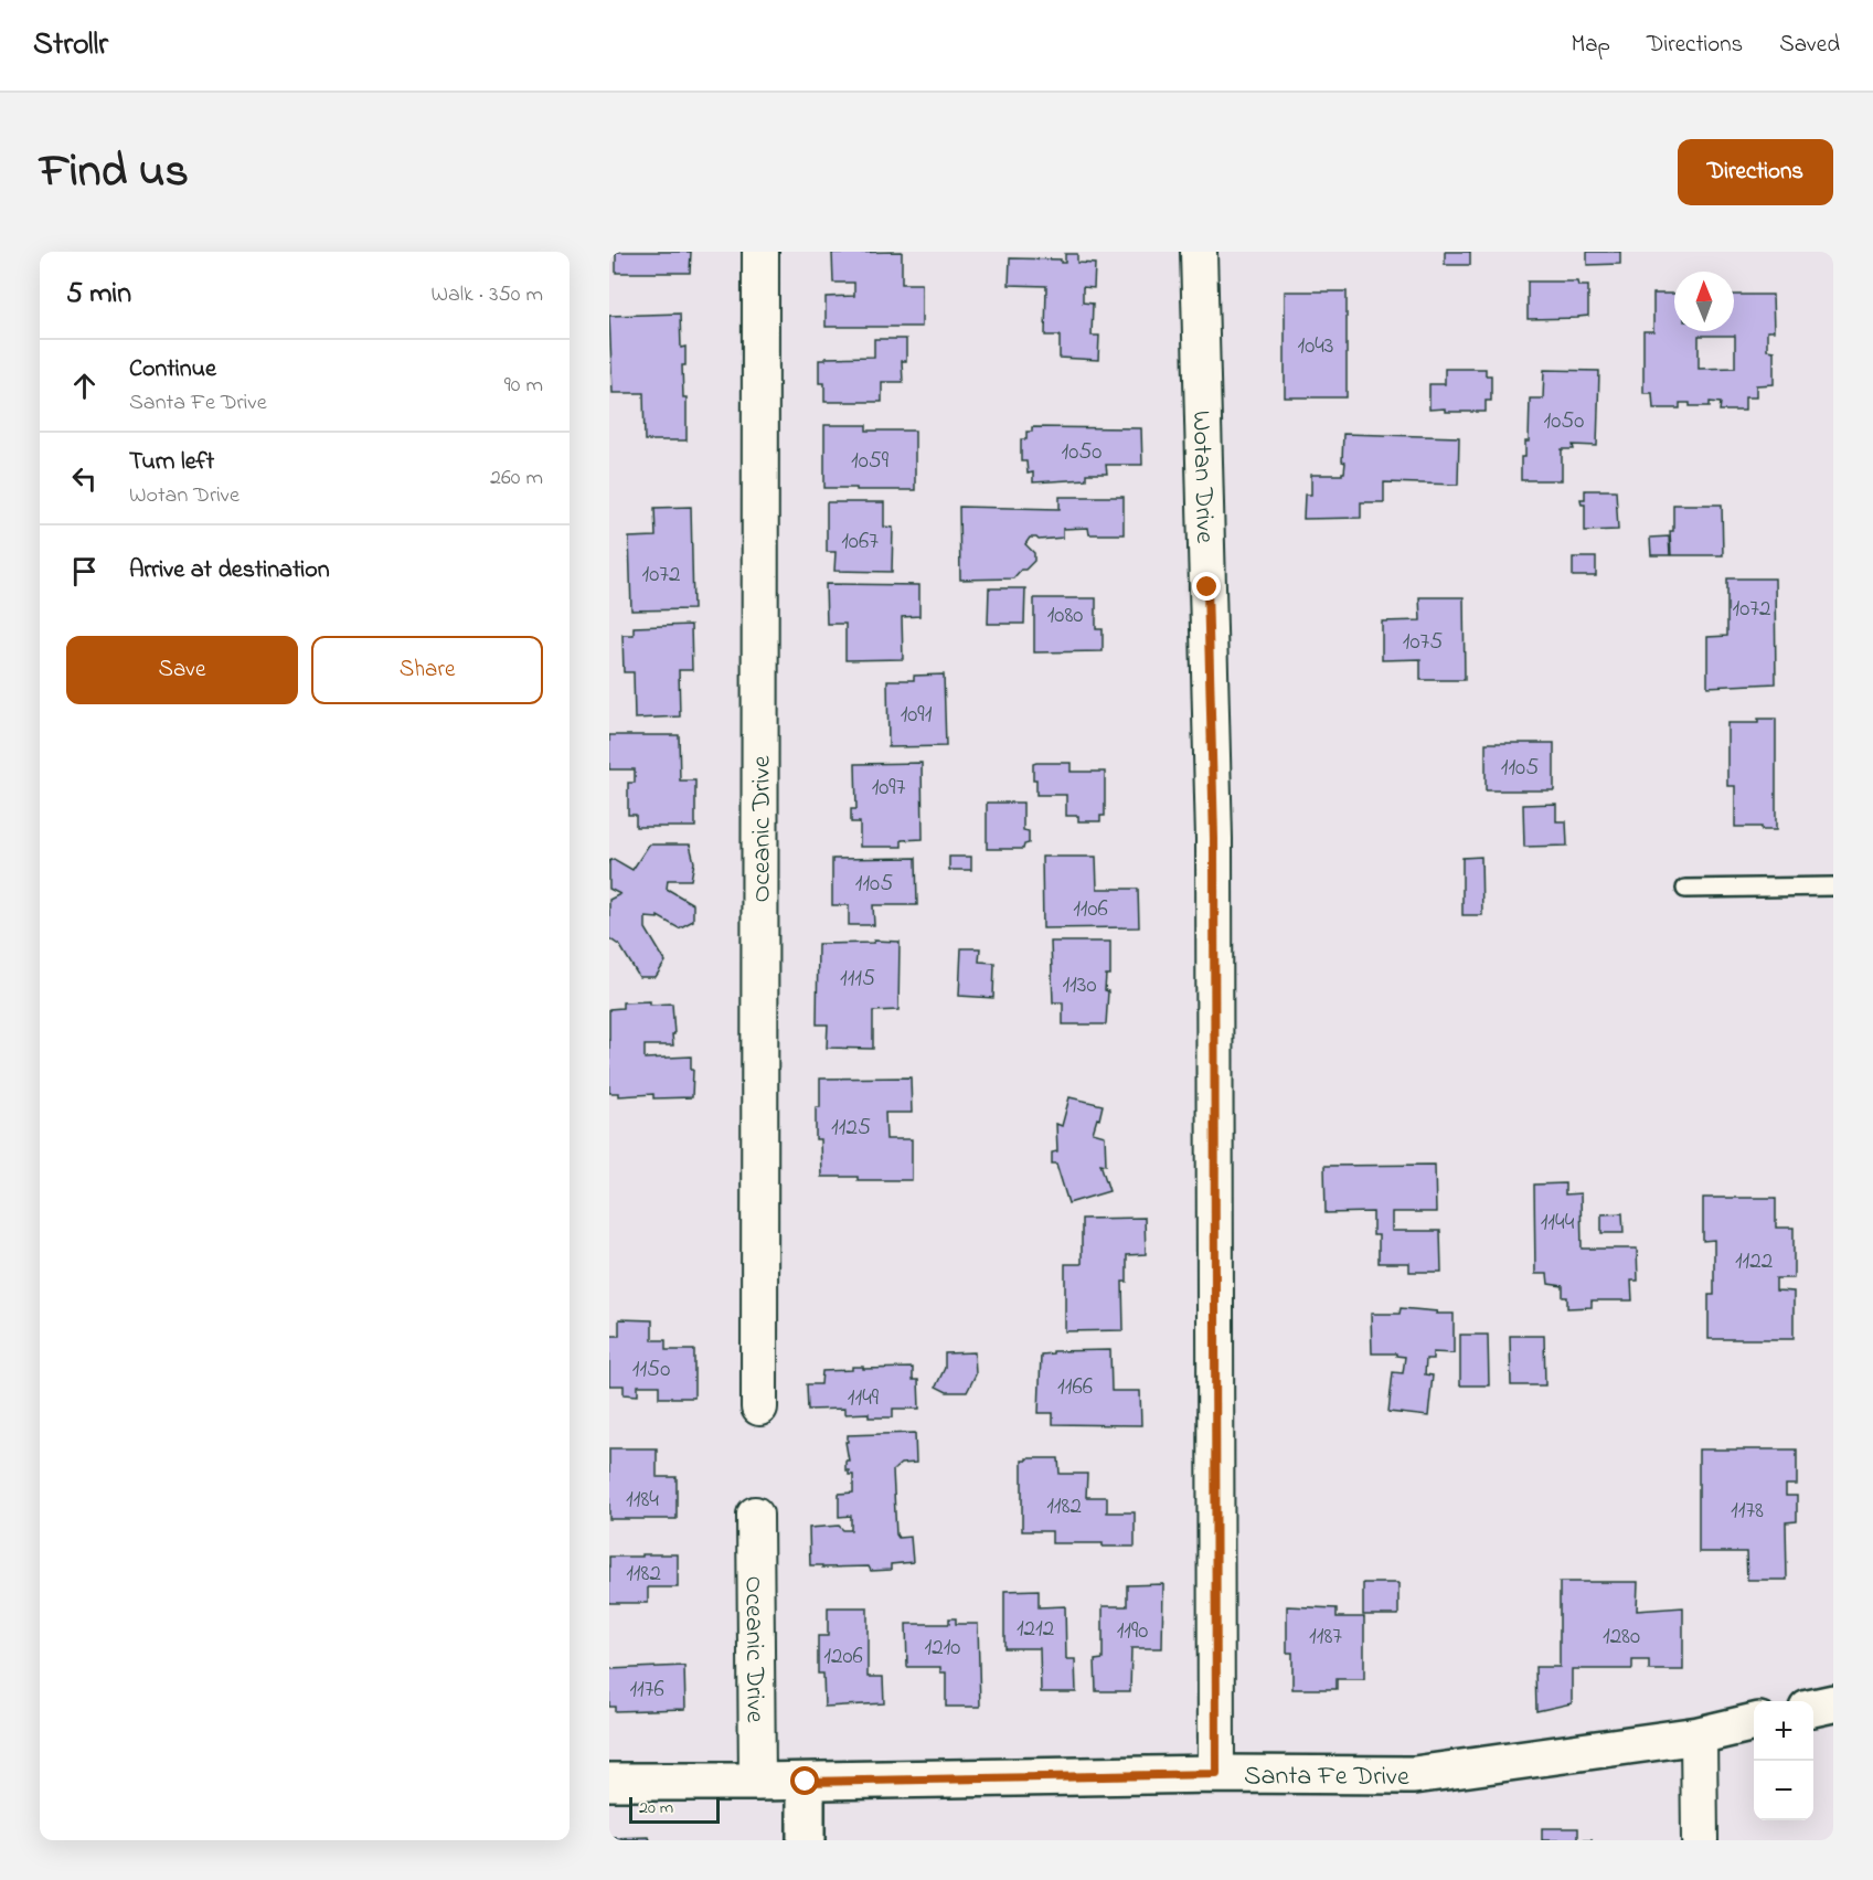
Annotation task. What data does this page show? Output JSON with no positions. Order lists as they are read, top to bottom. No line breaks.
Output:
{"streets":{"main road":["Santa Fe Drive"],"street":["Wotan Drive","Oceanic Drive"]},"crossings":[["Wotan Drive","Santa Fe Drive"],["Oceanic Drive","Santa Fe Drive"]],"house_numbers":["1043","1050","1050","1059","1067","1072","1072","1080","1075","1091","1105","1097","1105","1106","1115","1130","1125","1144","1122","1150","1166","1149","1184","1182","1178","1182","1212","1190","1187","1280","1210","1206","1176"],"scale_bar":"20 m","north":"top","page":{"header":"Strollr","nav":["Map","Directions","Saved"],"title":"Find us","buttons":["Directions",["Save","Share"]],"heading":["5 min","Walk · 350 m"],"list":[["Continue","Santa Fe Drive","90 m"],["Turn left","Wotan Drive","260 m"],"Arrive at destination"],"map_buttons":["+","−"],"scale":"20 m"}}
